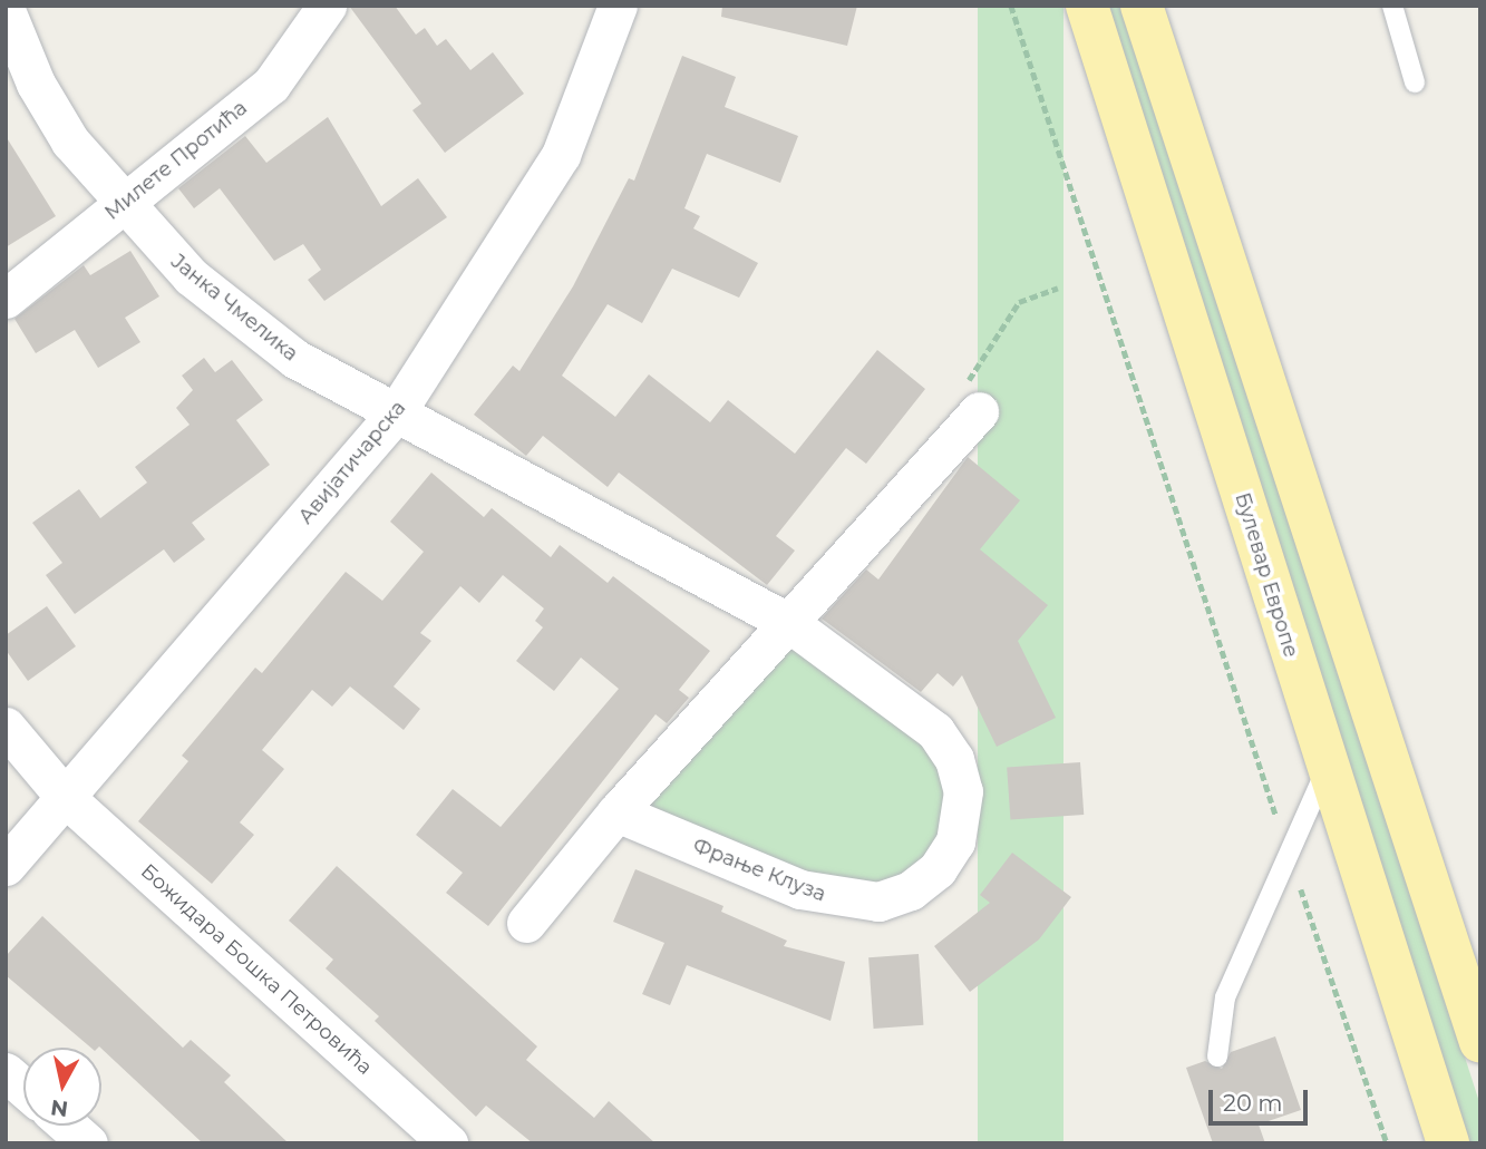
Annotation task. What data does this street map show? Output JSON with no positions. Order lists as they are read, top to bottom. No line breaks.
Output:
{"streets":{"main road":["Булевар Европе"],"street":["Милете Протића","Јанка Чмелика","Авијатичарска","Фрање Клуза","Божидара Бошка Петровића"]},"crossings":[["Милете Протића","Јанка Чмелика"],["Јанка Чмелика","Авијатичарска"],["Јанка Чмелика","Фрање Клуза"],["Авијатичарска","Фрање Клуза"],["Авијатичарска","Божидара Бошка Петровића"]],"scale_bar":"20 m","north":"bottom"}
